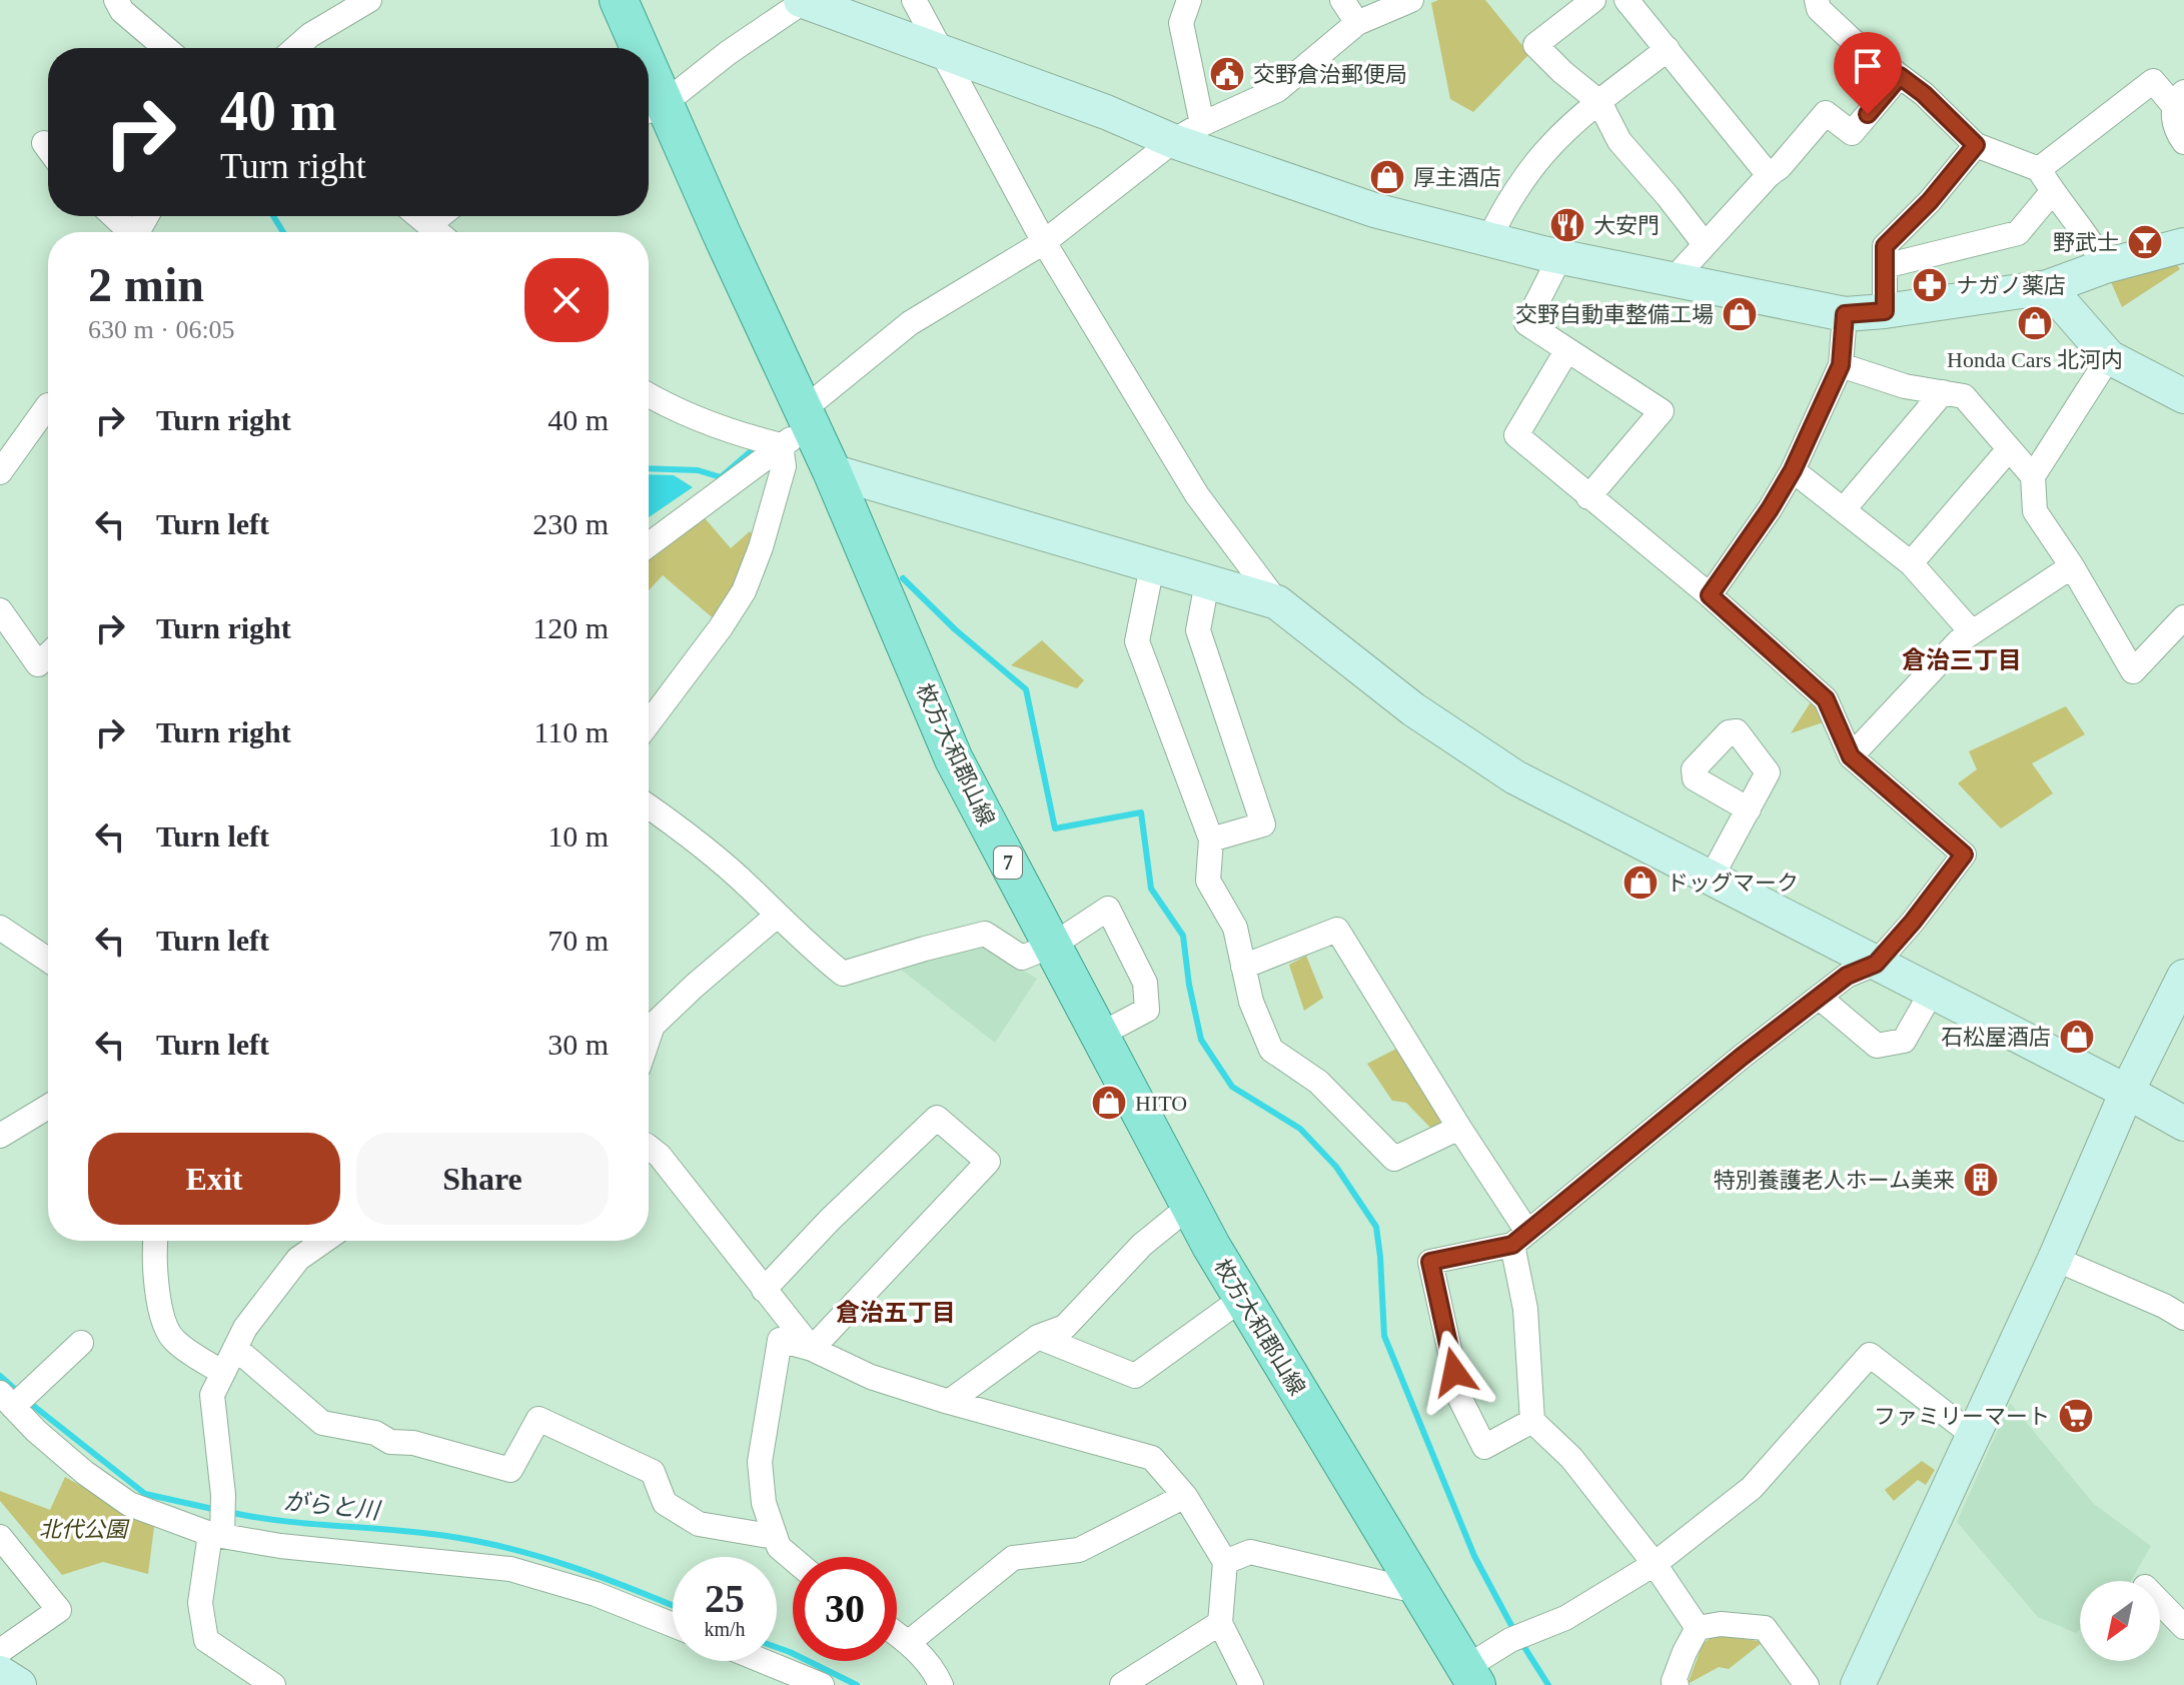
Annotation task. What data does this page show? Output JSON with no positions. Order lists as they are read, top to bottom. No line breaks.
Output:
{"streets":{"main road":["枚方大和郡山線","7"]},"districts":["倉治三丁目","倉治五丁目"],"water":["がらと川"],"parks":["北代公園"],"places":{"public building":["交野倉治郵便局"],"shop":["厚主酒店","交野自動車整備工場","Honda Cars 北河内","ドッグマーク","石松屋酒店","HITO"],"restaurant":["大安門"],"bar":["野武士"],"pharmacy":["ナガノ薬店"],"building":["特別養護老人ホーム美来"],"supermarket":["ファミリーマート"]},"north":"bottom left","page":{"turn":["40 m","Turn right"],"heading":["2 min","630 m · 06:05"],"list":[{"name":"Turn right","value":"40 m"},{"name":"Turn left","value":"230 m"},{"name":"Turn right","value":"120 m"},{"name":"Turn right","value":"110 m"},{"name":"Turn left","value":"10 m"},{"name":"Turn left","value":"70 m"},{"name":"Turn left","value":"30 m"}],"buttons":["Exit","Share"],"speed":"25 km/h","limit":"30"}}
